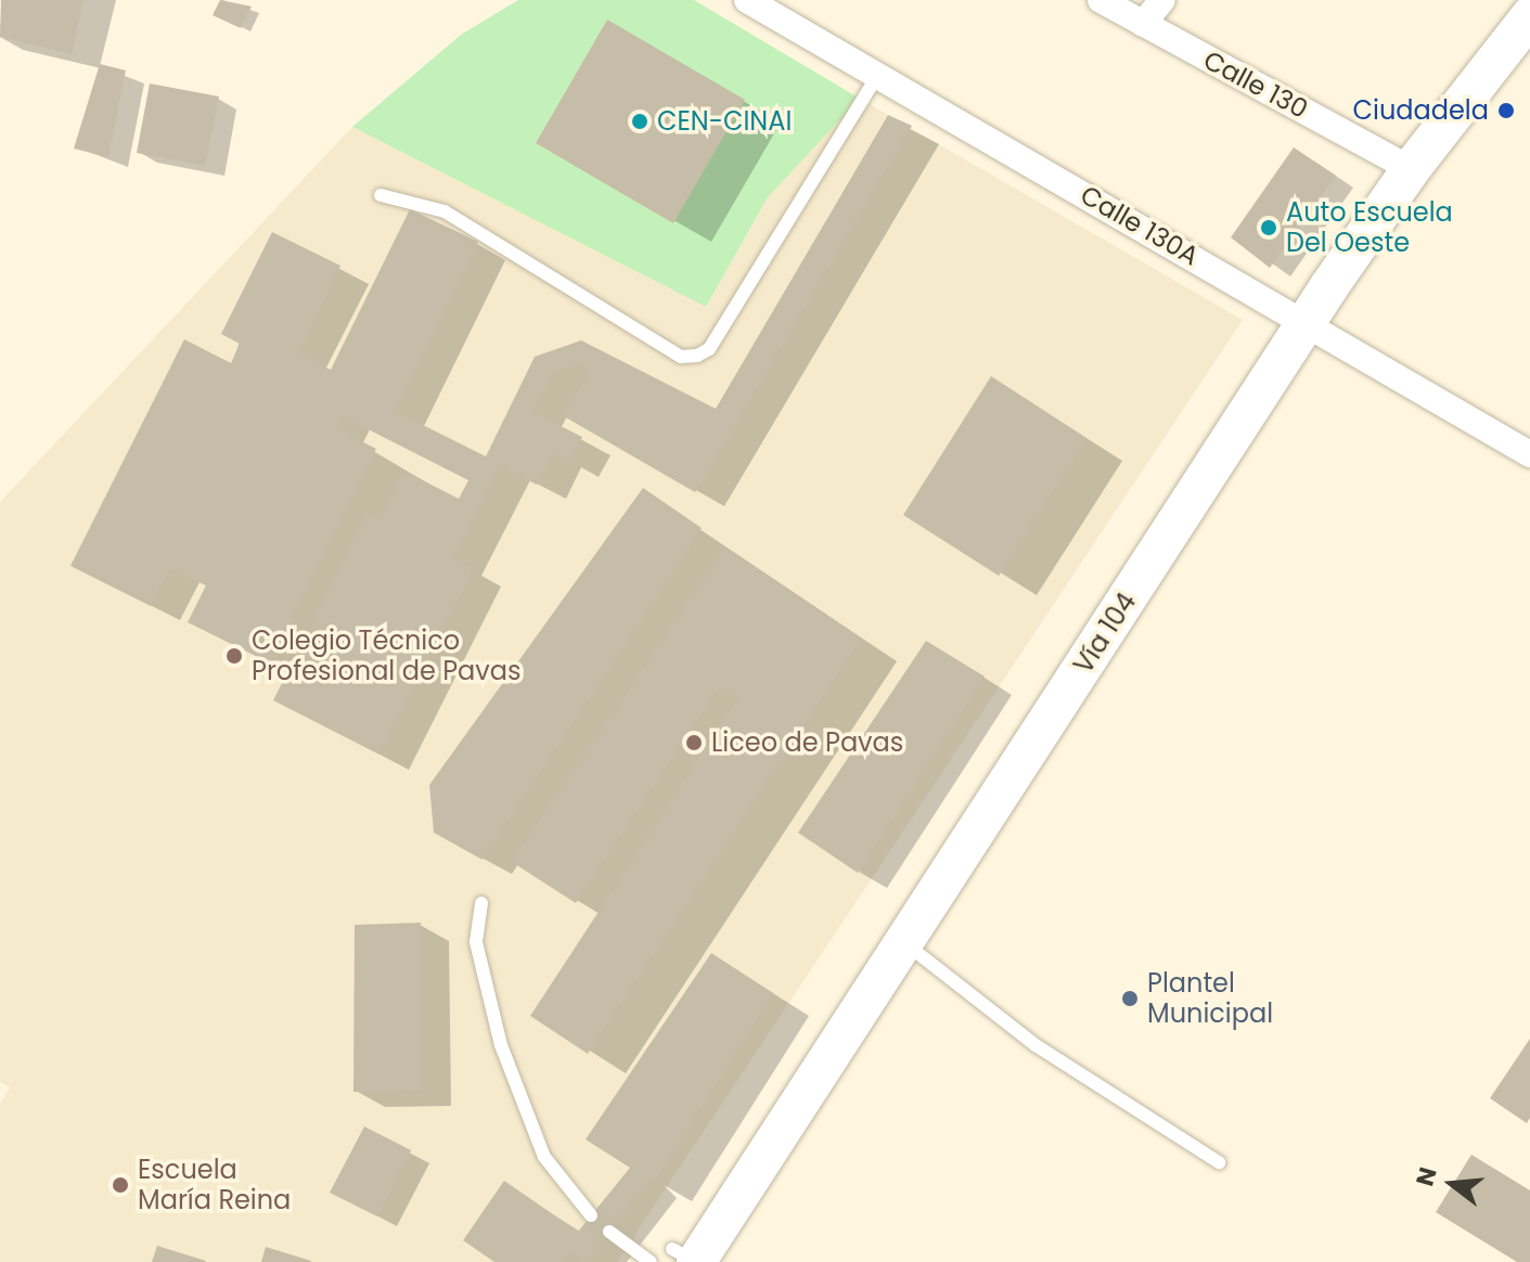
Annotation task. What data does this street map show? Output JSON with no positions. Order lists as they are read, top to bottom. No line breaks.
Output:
{"streets":{"main road":["Vía 104"],"street":["Calle 130","Calle 130A"]},"crossings":[["Calle 130","Vía 104"],["Calle 130A","Vía 104"]],"places":["Ciudadela","CEN-CINAI","Auto Escuela Del Oeste","Colegio Técnico Profesional de Pavas","Liceo de Pavas","Plantel Municipal","Escuela María Reina"],"north":"left"}
